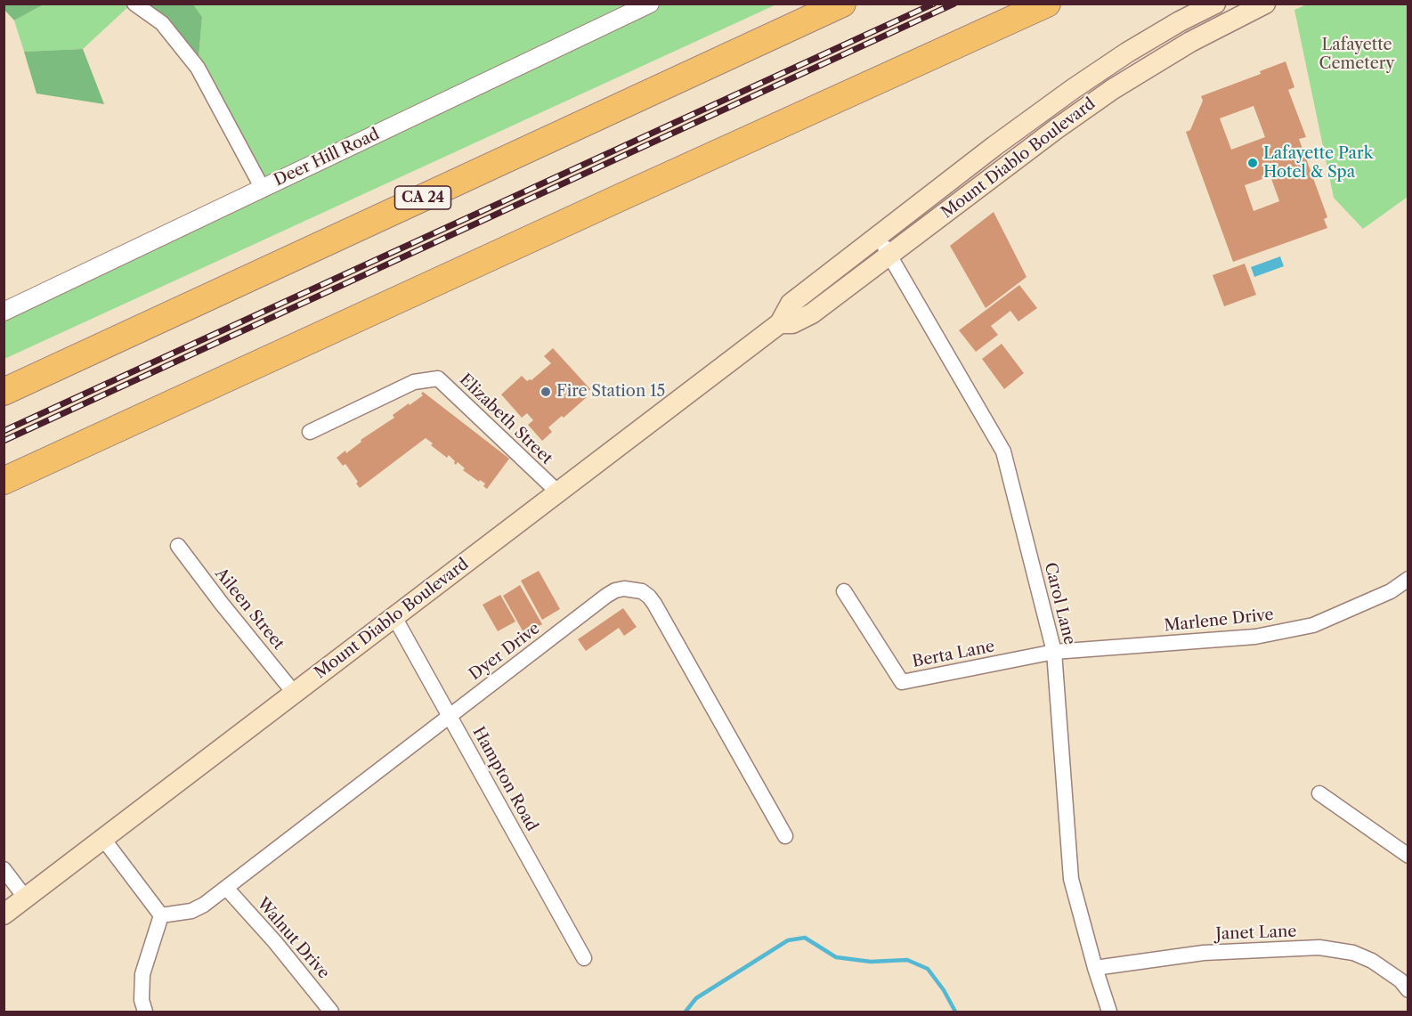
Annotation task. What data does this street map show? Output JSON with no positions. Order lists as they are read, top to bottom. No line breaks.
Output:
{"streets":{"highway":["CA 24"],"main road":["Mount Diablo Boulevard"],"street":["Deer Hill Road","Elizabeth Street","Carol Lane","Aileen Street","Marlene Drive","Dyer Drive","Berta Lane","Hampton Road","Janet Lane","Walnut Drive"]},"crossings":[["Mount Diablo Boulevard","Elizabeth Street"],["Mount Diablo Boulevard","Carol Lane"],["Mount Diablo Boulevard","Aileen Street"],["Mount Diablo Boulevard","Hampton Road"],["Carol Lane","Marlene Drive"],["Carol Lane","Berta Lane"],["Carol Lane","Janet Lane"],["Marlene Drive","Berta Lane"],["Dyer Drive","Hampton Road"],["Dyer Drive","Walnut Drive"]],"parks":["Lafayette Cemetery"],"places":["Lafayette Park Hotel & Spa","Fire Station 15"]}
